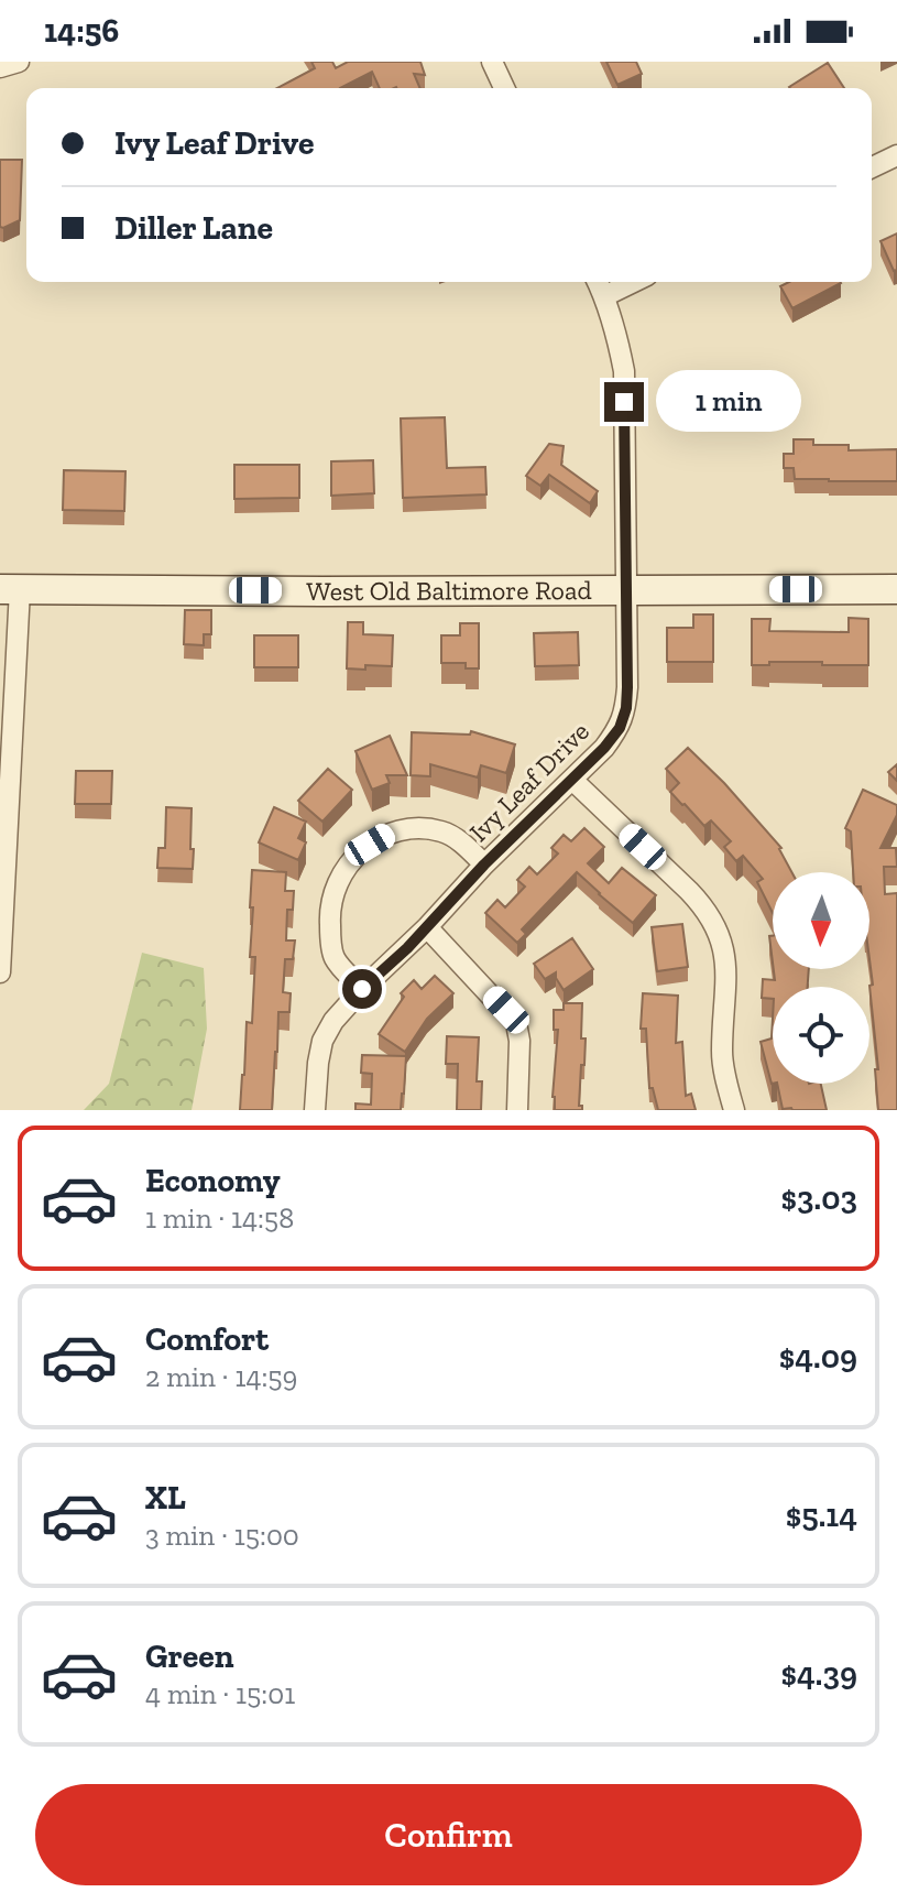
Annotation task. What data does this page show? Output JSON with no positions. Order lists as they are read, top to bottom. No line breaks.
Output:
{"streets":{"street":["West Old Baltimore Road","Ivy Leaf Drive"]},"crossings":[["West Old Baltimore Road","Ivy Leaf Drive"]],"north":"bottom","page":{"status":"14:56","banner":["Ivy Leaf Drive","Diller Lane"],"bubble":"1 min","list":[{"name":"Economy","note":"1 min · 14:58","value":"$3.03"},{"name":"Comfort","note":"2 min · 14:59","value":"$4.09"},{"name":"XL","note":"3 min · 15:00","value":"$5.14"},{"name":"Green","note":"4 min · 15:01","value":"$4.39"}],"buttons":"Confirm"}}
